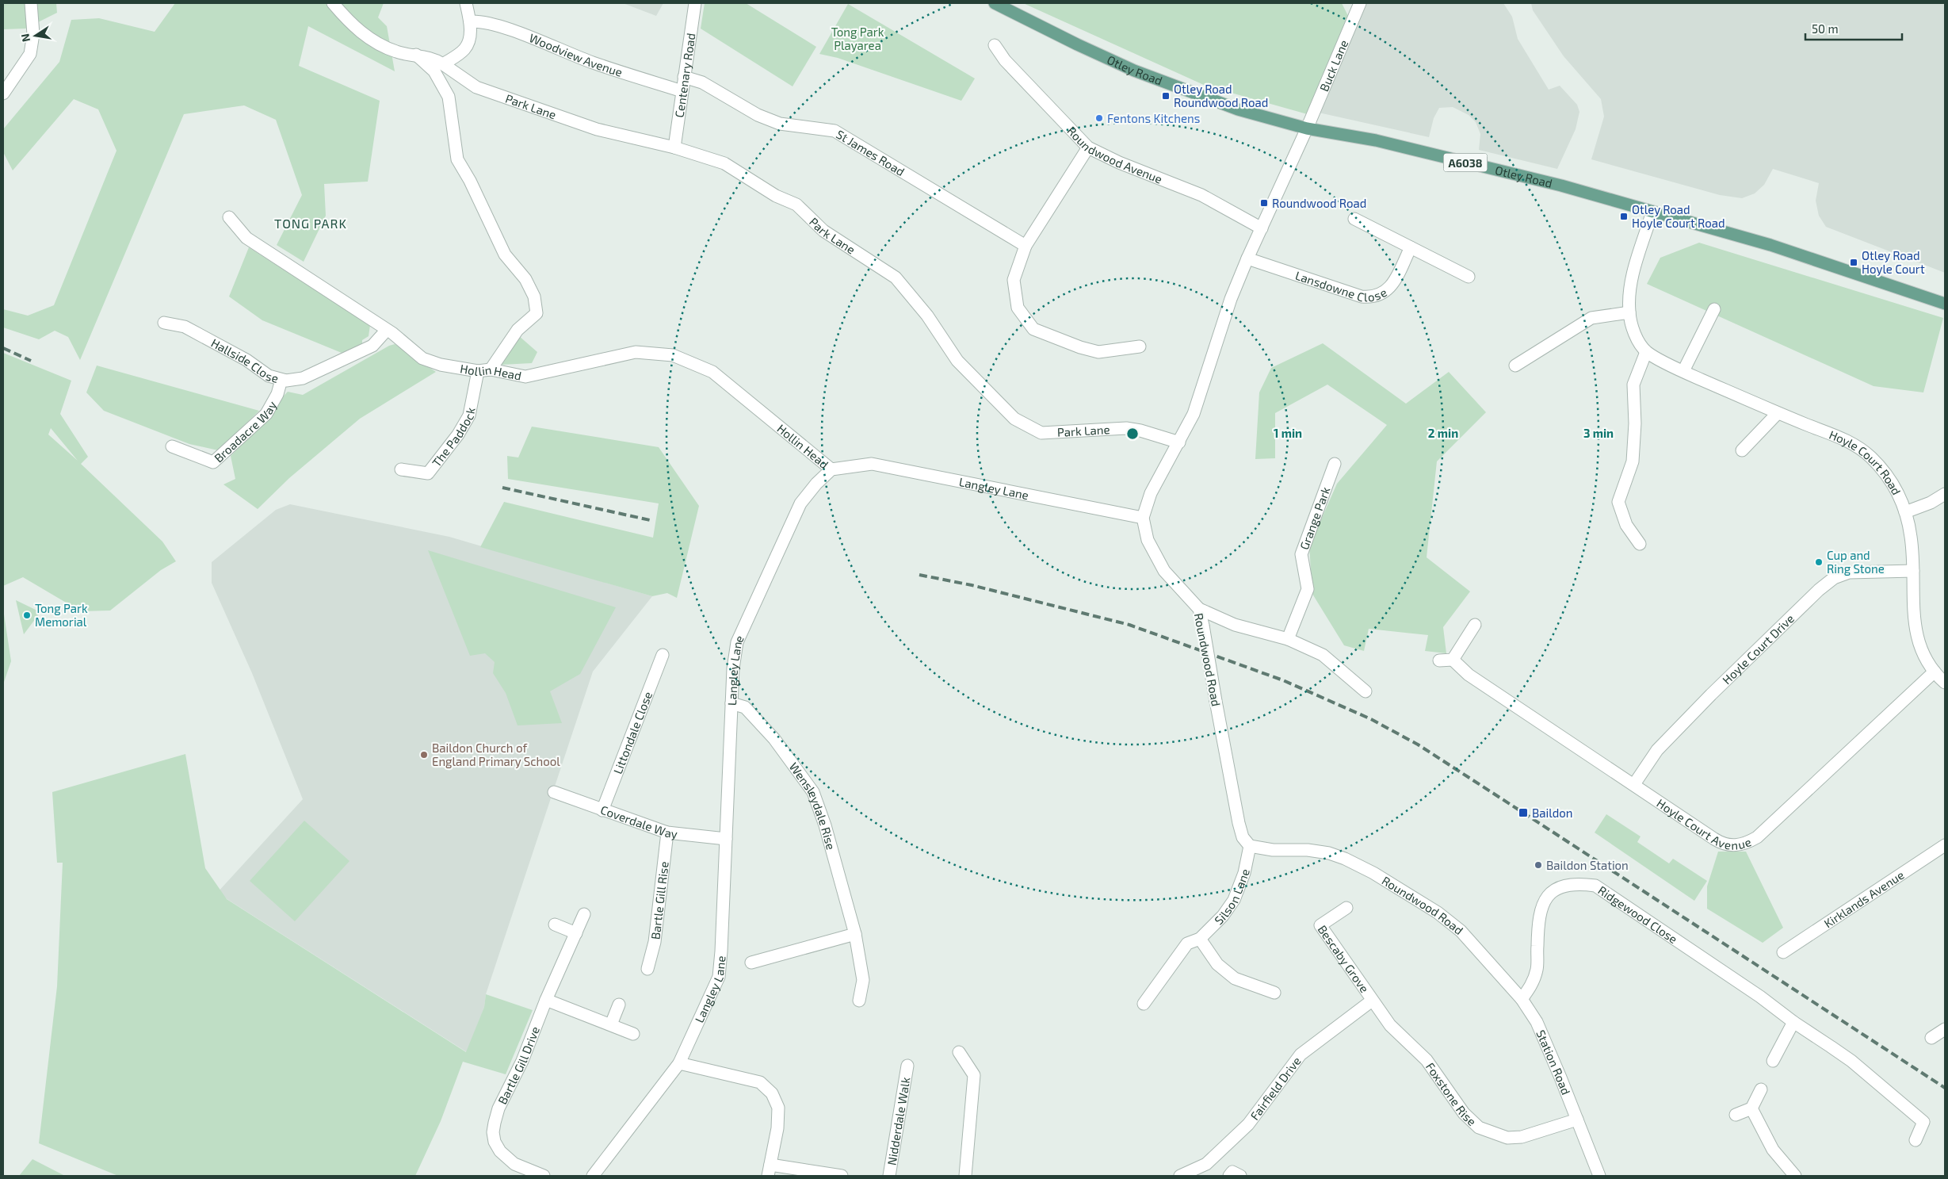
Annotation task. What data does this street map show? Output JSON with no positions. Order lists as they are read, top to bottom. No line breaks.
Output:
{"streets":{"main road":["Otley Road","A6038"],"street":["Woodview Avenue","Buck Lane","Centenary Road","Park Lane","Roundwood Avenue","St James Road","Lansdowne Close","Hallside Close","Hollin Head","Broadacre Way","The Paddock","Hoyle Court Road","Langley Lane","Grange Park","Hoyle Court Drive","Roundwood Road","Littondale Close","Wensleydale Rise","Hoyle Court Avenue","Coverdale Way","Silson Lane","Kirklands Avenue","Bartle Gill Rise","Ridgewood Close","Bescaby Grove","Station Road","Bartle Gill Drive","Fairfield Drive","Foxstone Rise","Nidderdale Walk"]},"crossings":[["Woodview Avenue","Centenary Road"],["Buck Lane","Otley Road"],["Otley Road","Hoyle Court Road"],["Centenary Road","Park Lane"],["Centenary Road","St James Road"],["Hallside Close","Hollin Head"],["Hallside Close","Broadacre Way"],["Hollin Head","The Paddock"],["Hollin Head","Langley Lane"],["Hoyle Court Road","Hoyle Court Drive"],["Hoyle Court Road","Hoyle Court Avenue"],["Langley Lane","Roundwood Road"],["Langley Lane","Wensleydale Rise"],["Langley Lane","Coverdale Way"],["Hoyle Court Drive","Hoyle Court Avenue"],["Roundwood Road","Silson Lane"],["Roundwood Road","Station Road"],["Littondale Close","Coverdale Way"],["Coverdale Way","Bartle Gill Rise"],["Ridgewood Close","Station Road"],["Bescaby Grove","Fairfield Drive"],["Bescaby Grove","Foxstone Rise"],["Station Road","Foxstone Rise"],["Fairfield Drive","Foxstone Rise"]],"districts":["TONG PARK"],"parks":["Tong Park Playarea"],"places":{"transit":["Otley Road Roundwood Road","Roundwood Road","Otley Road Hoyle Court Road","Otley Road Hoyle Court","Baildon"],"other":["Fentons Kitchens","Cup and Ring Stone","Tong Park Memorial","Baildon Church of England Primary School","Baildon Station"]},"scale_bar":"50 m","north":"left","rings":["1 min","2 min","3 min"]}
